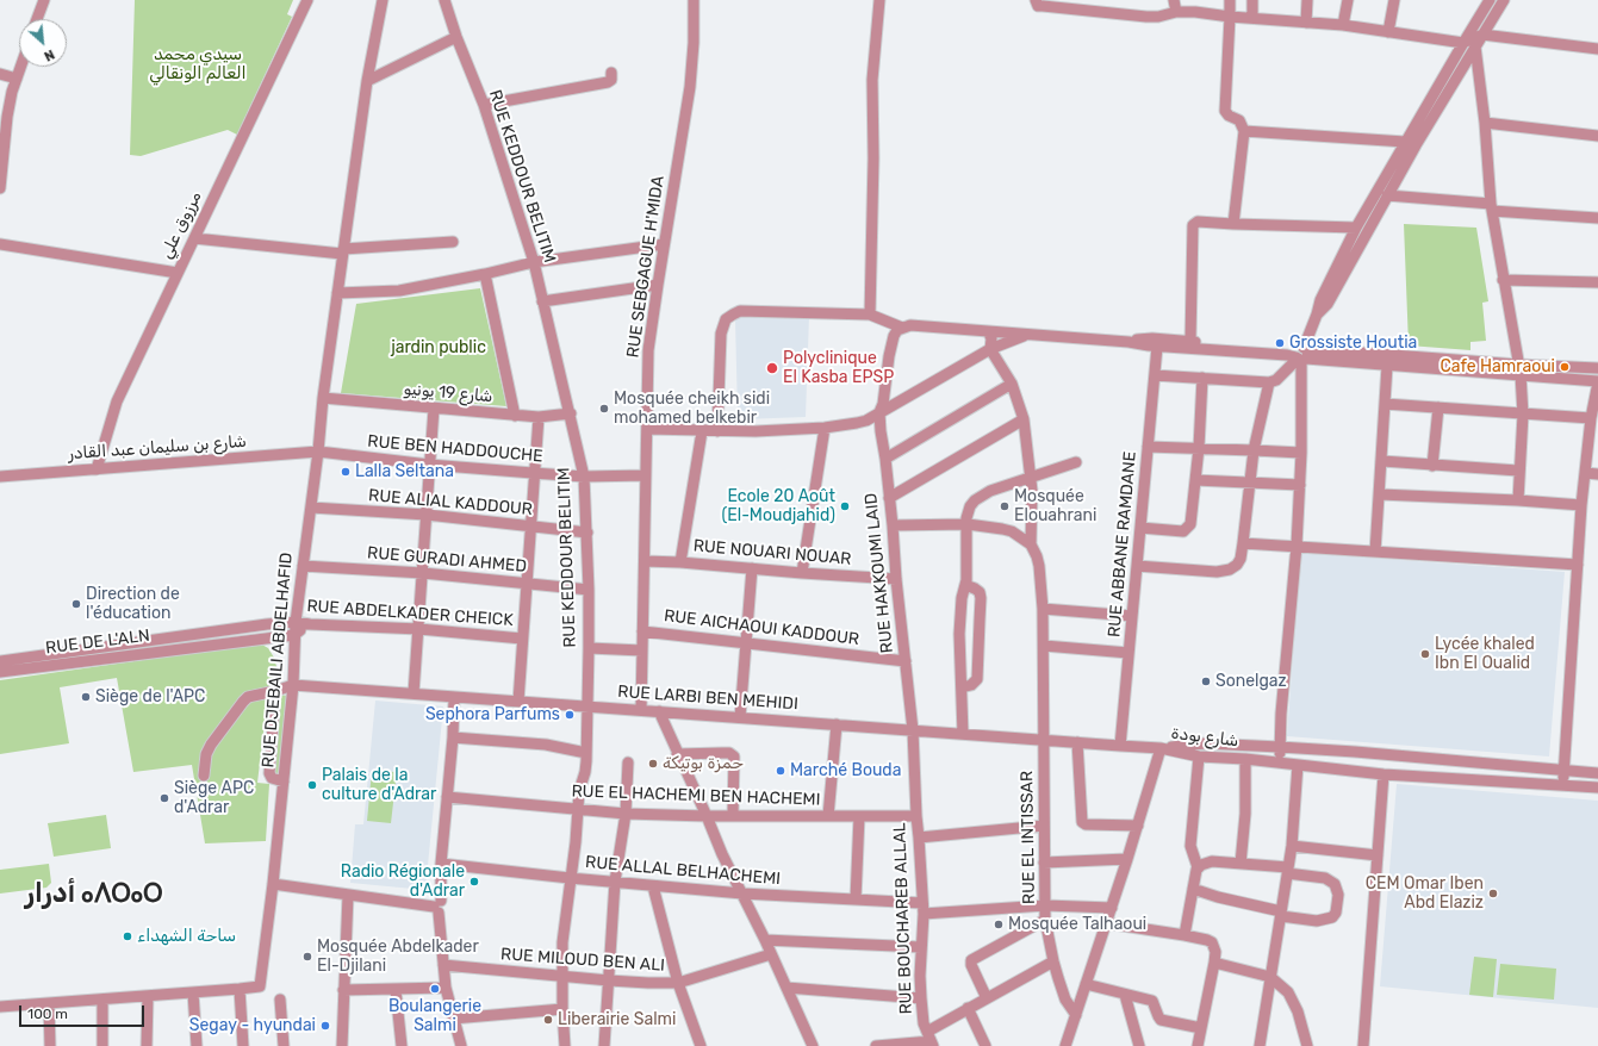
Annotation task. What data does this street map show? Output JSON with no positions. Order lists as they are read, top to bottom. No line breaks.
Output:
{"streets":{"street":["RUE KEDDOUR BELITIM","مرزوق علي","RUE SEBGAGUE H'MIDA","شارع 19 يونيو","شارع بن سليمان عبد القادر","RUE BEN HADDOUCHE","RUE ALIAL KADDOUR","RUE ABBANE RAMDANE","RUE NOUARI NOUAR","RUE GURADI AHMED","RUE HAKKOUMI LAID","RUE ABDELKADER CHEICK","RUE AICHAOUI KADDOUR","RUE DE L'ALN","RUE DJEBAILI ABDELHAFID","RUE LARBI BEN MEHIDI","شارع بودة","RUE EL HACHEMI BEN HACHEMI","RUE EL INTISSAR","RUE ALLAL BELHACHEMI","RUE BOUCHAREB ALLAL","RUE MILOUD BEN ALI"]},"crossings":[["RUE KEDDOUR BELITIM","شارع 19 يونيو"],["RUE KEDDOUR BELITIM","RUE BEN HADDOUCHE"],["RUE KEDDOUR BELITIM","RUE ALIAL KADDOUR"],["RUE KEDDOUR BELITIM","RUE GURADI AHMED"],["RUE KEDDOUR BELITIM","RUE LARBI BEN MEHIDI"],["RUE KEDDOUR BELITIM","RUE EL HACHEMI BEN HACHEMI"],["RUE KEDDOUR BELITIM","RUE ALLAL BELHACHEMI"],["RUE KEDDOUR BELITIM","RUE MILOUD BEN ALI"],["مرزوق علي","شارع بن سليمان عبد القادر"],["RUE SEBGAGUE H'MIDA","RUE BEN HADDOUCHE"],["RUE SEBGAGUE H'MIDA","RUE NOUARI NOUAR"],["RUE SEBGAGUE H'MIDA","RUE AICHAOUI KADDOUR"],["RUE SEBGAGUE H'MIDA","RUE LARBI BEN MEHIDI"],["شارع 19 يونيو","RUE DJEBAILI ABDELHAFID"],["شارع بن سليمان عبد القادر","RUE BEN HADDOUCHE"],["شارع بن سليمان عبد القادر","RUE DJEBAILI ABDELHAFID"],["RUE BEN HADDOUCHE","RUE DJEBAILI ABDELHAFID"],["RUE ALIAL KADDOUR","RUE DJEBAILI ABDELHAFID"],["RUE ABBANE RAMDANE","RUE LARBI BEN MEHIDI"],["RUE NOUARI NOUAR","RUE HAKKOUMI LAID"],["RUE GURADI AHMED","RUE DJEBAILI ABDELHAFID"],["RUE HAKKOUMI LAID","RUE AICHAOUI KADDOUR"],["RUE HAKKOUMI LAID","RUE LARBI BEN MEHIDI"],["RUE HAKKOUMI LAID","RUE BOUCHAREB ALLAL"],["RUE ABDELKADER CHEICK","RUE DE L'ALN"],["RUE ABDELKADER CHEICK","RUE DJEBAILI ABDELHAFID"],["RUE DE L'ALN","RUE DJEBAILI ABDELHAFID"],["RUE DJEBAILI ABDELHAFID","RUE LARBI BEN MEHIDI"],["RUE LARBI BEN MEHIDI","شارع بودة"],["RUE LARBI BEN MEHIDI","RUE EL INTISSAR"],["RUE LARBI BEN MEHIDI","RUE BOUCHAREB ALLAL"],["RUE EL HACHEMI BEN HACHEMI","RUE BOUCHAREB ALLAL"],["RUE EL INTISSAR","RUE ALLAL BELHACHEMI"],["RUE ALLAL BELHACHEMI","RUE BOUCHAREB ALLAL"]],"districts":["أدرار ⴰⴷⵔⴰⵔ"],"parks":["سيدي محمد العالم الونقالي","jardin public"],"places":["Grossiste Houtia","Cafe Hamraoui","Polyclinique El Kasba EPSP","Mosquée cheikh sidi mohamed belkebir","Lalla Seltana","Ecole 20 Août (El-Moudjahid)","Mosquée Elouahrani","Direction de l'éducation","Lycée khaled Ibn El Oualid","Sonelgaz","Siège de l'APC","Sephora Parfums","حمزة بوتيكة","Marché Bouda","Palais de la culture d'Adrar","Siège APC d'Adrar","Radio Régionale d'Adrar","CEM Omar Iben Abd Elaziz","Mosquée Talhaoui","ساحة الشهداء","Mosquée Abdelkader El-Djilani","Boulangerie Salmi","Liberairie Salmi","Segay - hyundai"],"scale_bar":"100 m","north":"bottom right"}
